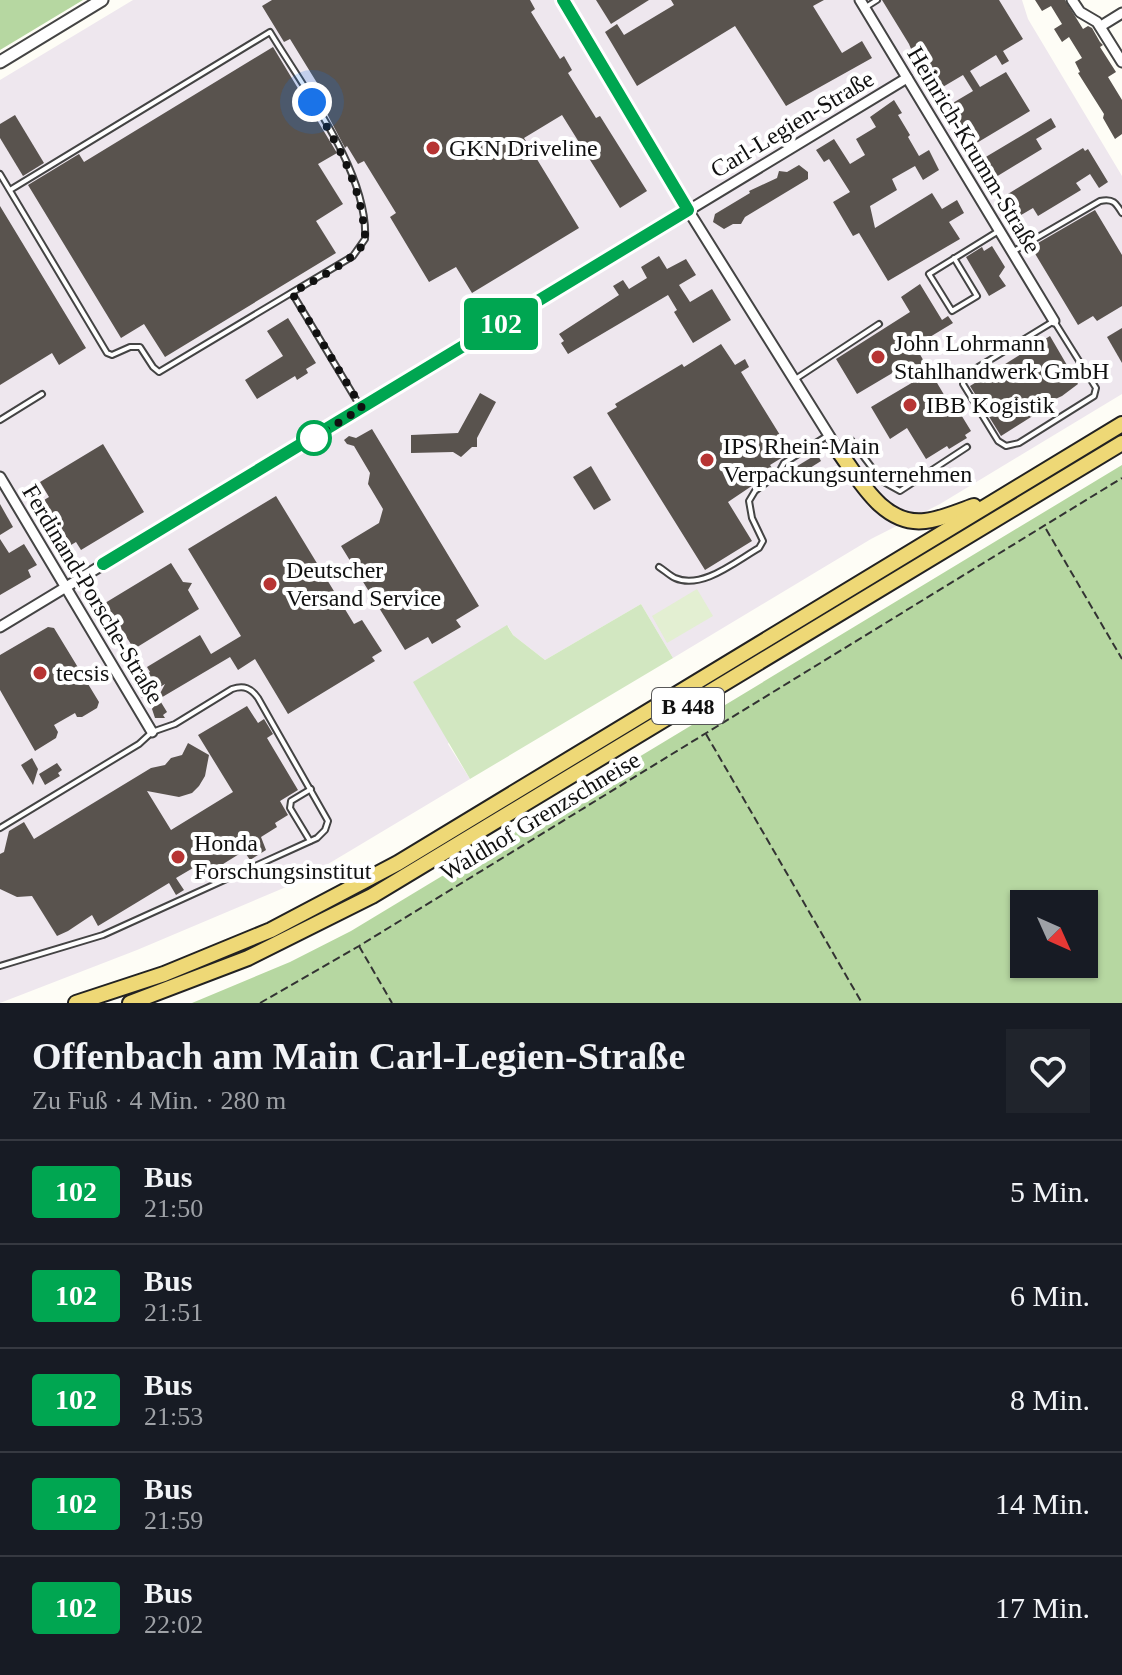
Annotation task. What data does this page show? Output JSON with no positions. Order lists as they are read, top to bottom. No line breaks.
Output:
{"streets":{"main road":["B 448"],"street":["Carl-Legien-Straße","Heinrich-Krumm-Straße","Ferdinand-Porsche-Straße"],"path":["Waldhof Grenzschneise"]},"crossings":[["Carl-Legien-Straße","Heinrich-Krumm-Straße"],["Carl-Legien-Straße","Ferdinand-Porsche-Straße"]],"places":["GKN Driveline","John Lohrmann Stahlhandwerk GmbH","IBB Kogistik","IPS Rhein-Main Verpackungsunternehmen","Deutscher Versand Service","tecsis","Honda Forschungsinstitut"],"lines":["bus line 102"],"north":"bottom right","page":{"on_map":"102","heading":["Offenbach am Main Carl-Legien-Straße","Zu Fuß · 4 Min. · 280 m"],"list":[{"mark":"102","name":"Bus","note":"21:50","value":"5 Min."},{"mark":"102","name":"Bus","note":"21:51","value":"6 Min."},{"mark":"102","name":"Bus","note":"21:53","value":"8 Min."},{"mark":"102","name":"Bus","note":"21:59","value":"14 Min."},{"mark":"102","name":"Bus","note":"22:02","value":"17 Min."}]}}
